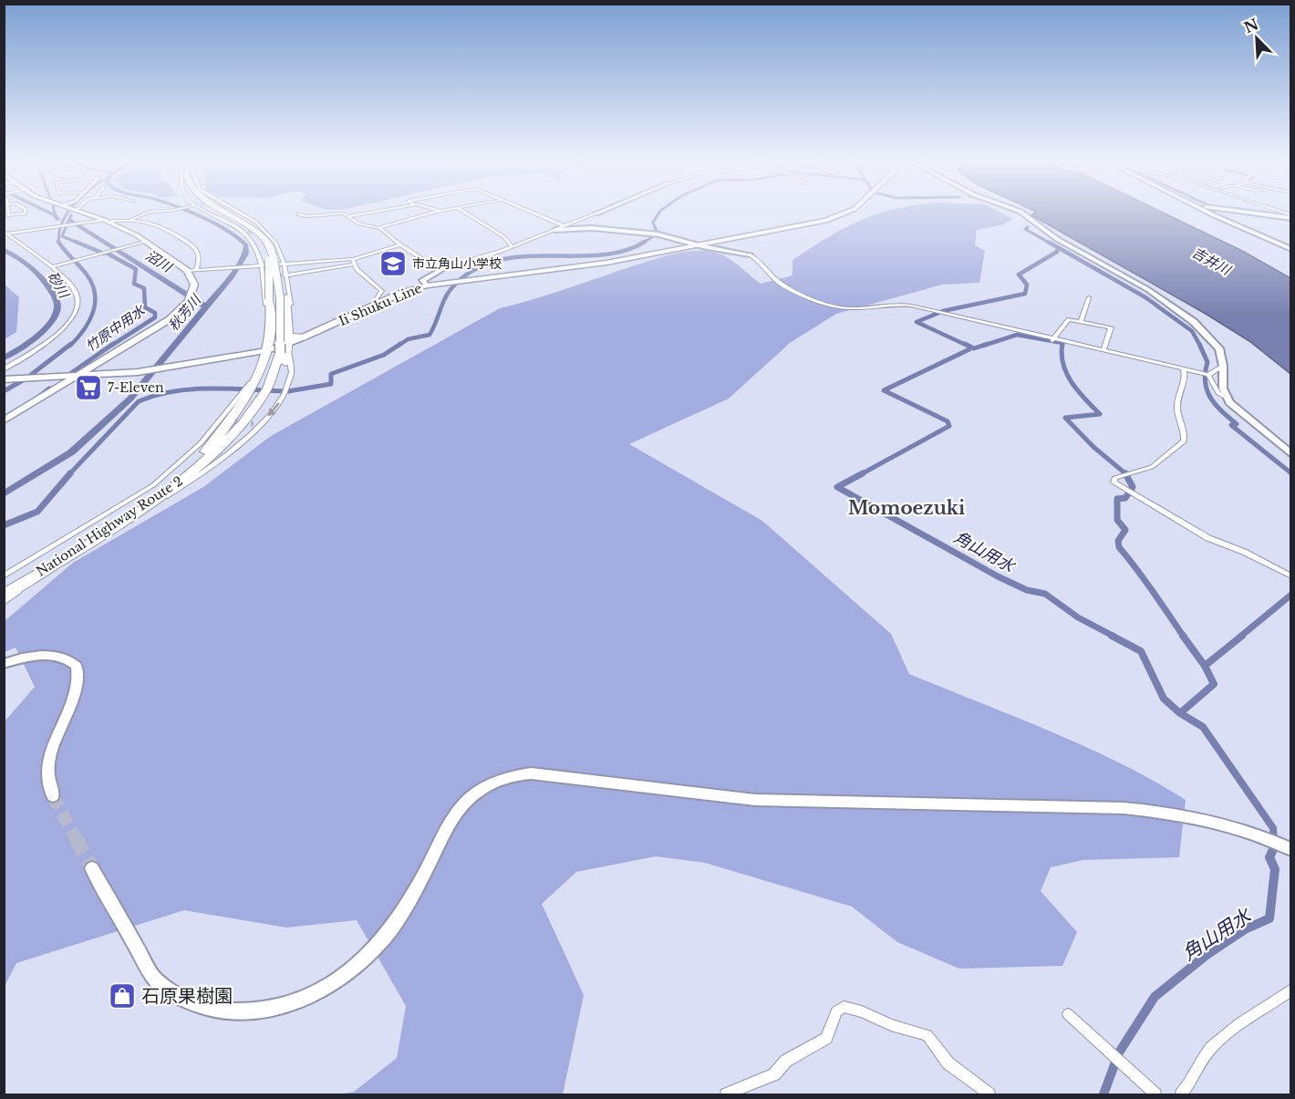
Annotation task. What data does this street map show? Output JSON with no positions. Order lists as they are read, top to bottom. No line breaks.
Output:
{"streets":{"highway":["National Highway Route 2"],"main road":["Ii Shuku Line"]},"districts":["Momoezuki"],"water":["沼川","吉井川","砂川","秋芳川","竹原中用水","角山用水"],"places":{"school or university":["市立角山小学校"],"supermarket":["7-Eleven"],"shop":["石原果樹園"]},"north":"top left"}
